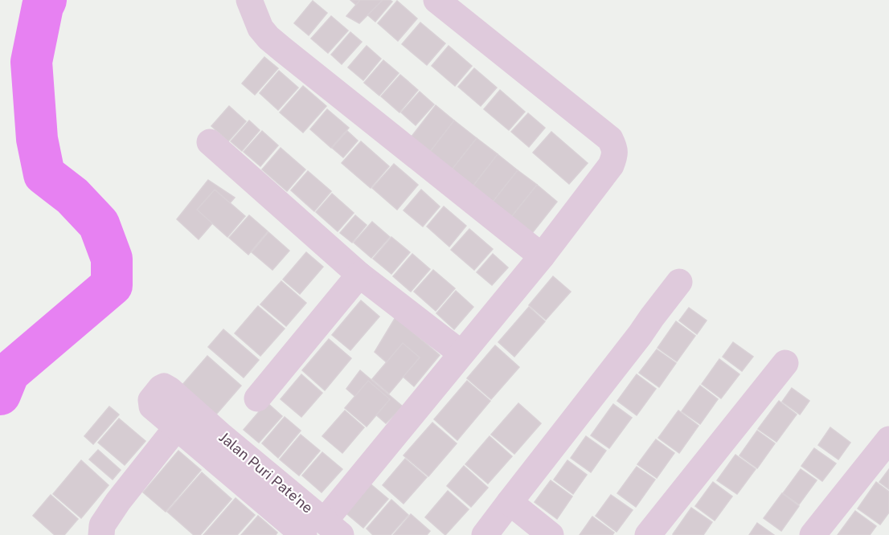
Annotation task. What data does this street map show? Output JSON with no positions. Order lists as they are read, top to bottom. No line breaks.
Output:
{"streets":{"street":["Jalan Puri Pate'ne"]}}
